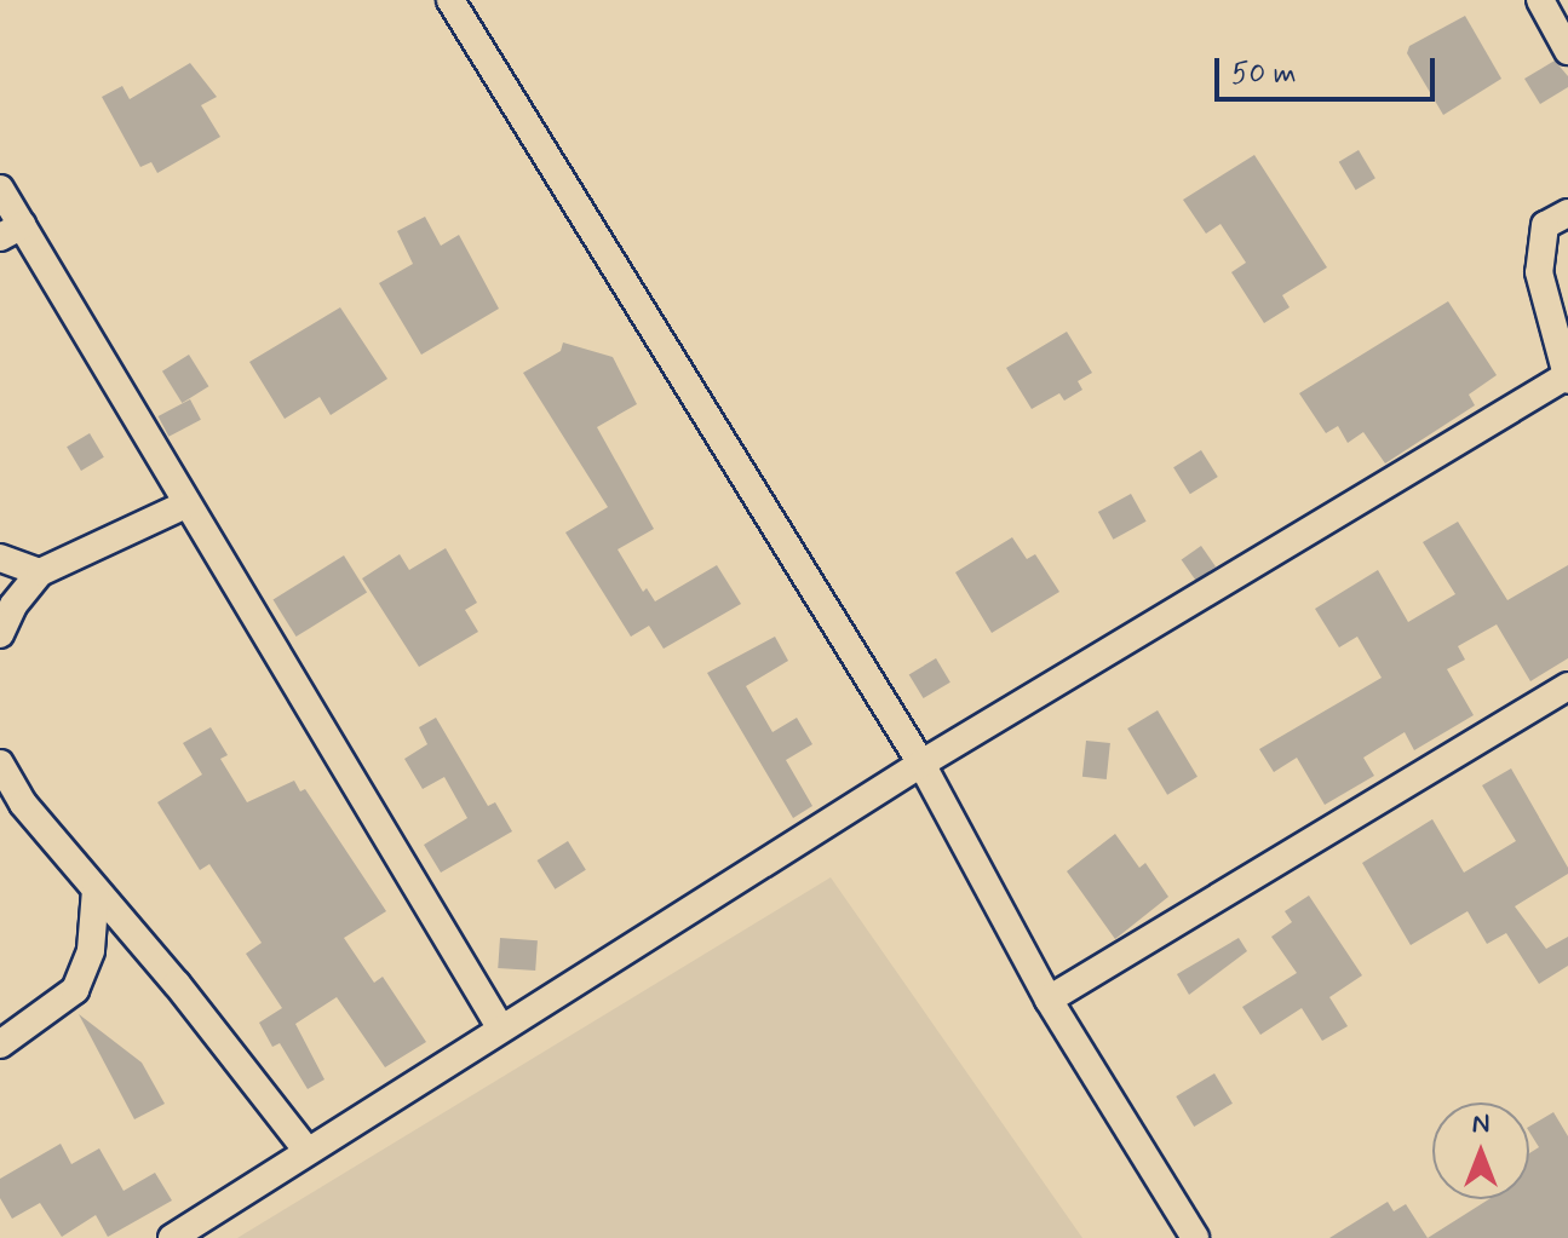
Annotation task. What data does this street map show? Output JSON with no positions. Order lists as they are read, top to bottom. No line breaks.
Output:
{"scale_bar":"50 m","north":"top"}
